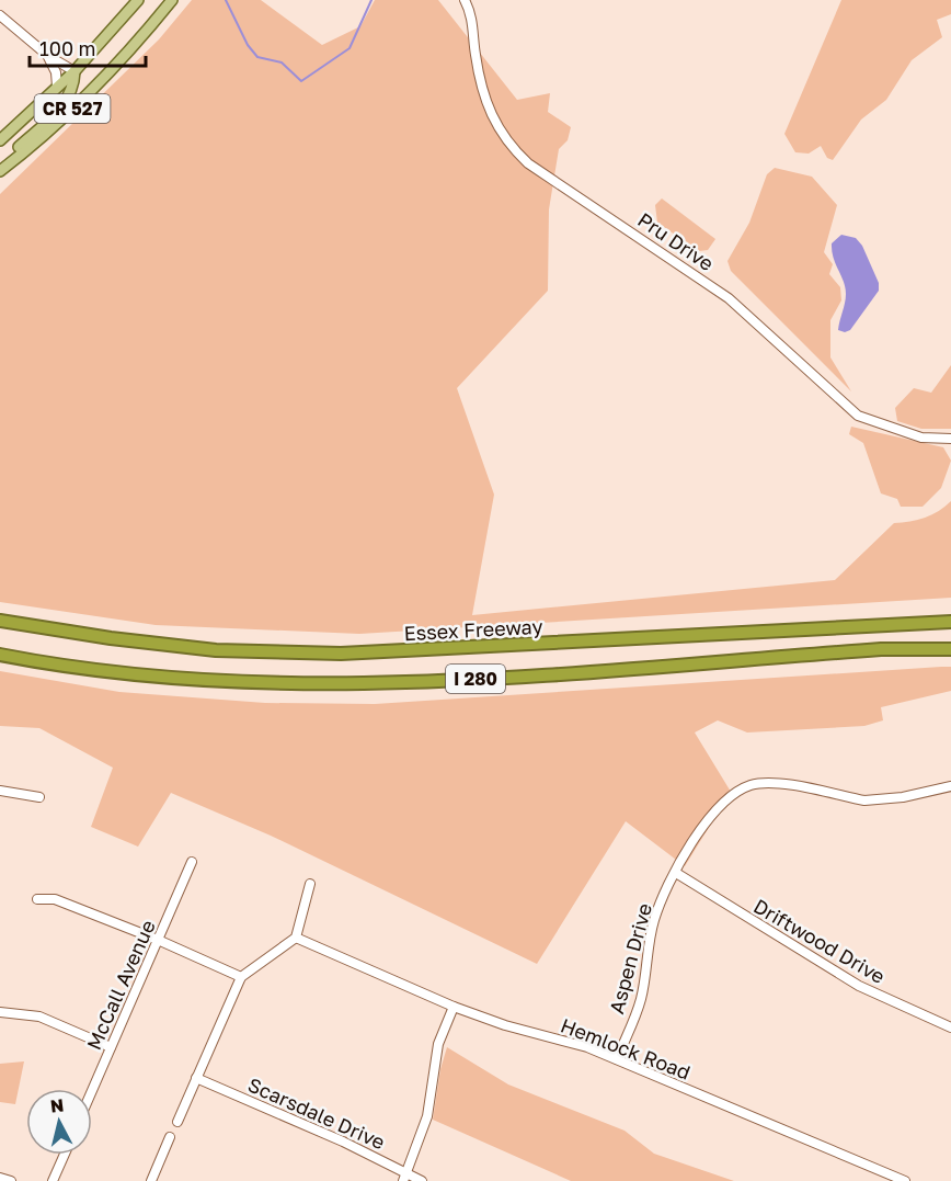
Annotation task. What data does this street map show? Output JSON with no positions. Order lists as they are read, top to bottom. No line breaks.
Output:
{"streets":{"highway":["Essex Freeway","I 280"],"main road":["CR 527"],"street":["Pru Drive","Driftwood Drive","Aspen Drive","McCall Avenue","Hemlock Road","Scarsdale Drive"]},"crossings":[["Driftwood Drive","Aspen Drive"],["Aspen Drive","Hemlock Road"]],"scale_bar":"100 m","north":"top"}
